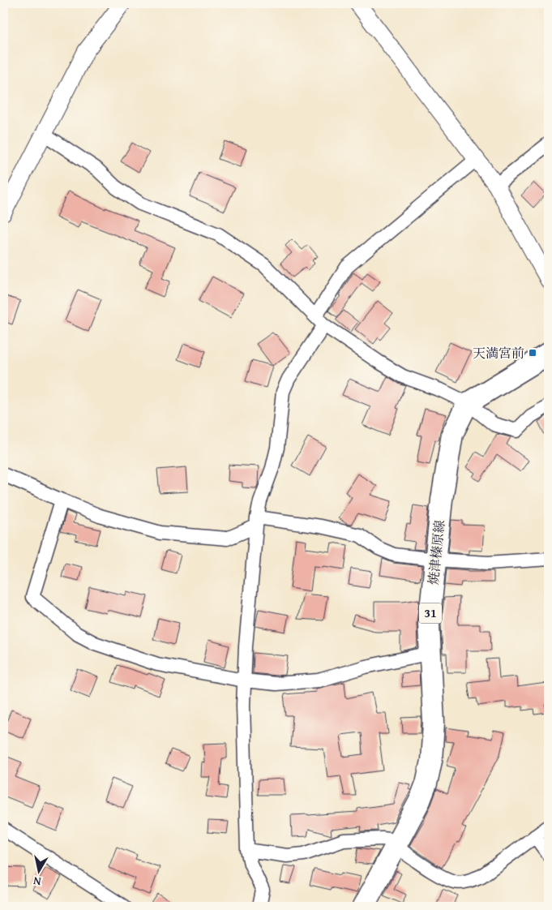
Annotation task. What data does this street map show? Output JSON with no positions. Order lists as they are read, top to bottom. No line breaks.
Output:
{"streets":{"main road":["焼津榛原線","31"]},"places":{"transit":["天満宮前"]},"north":"bottom"}
